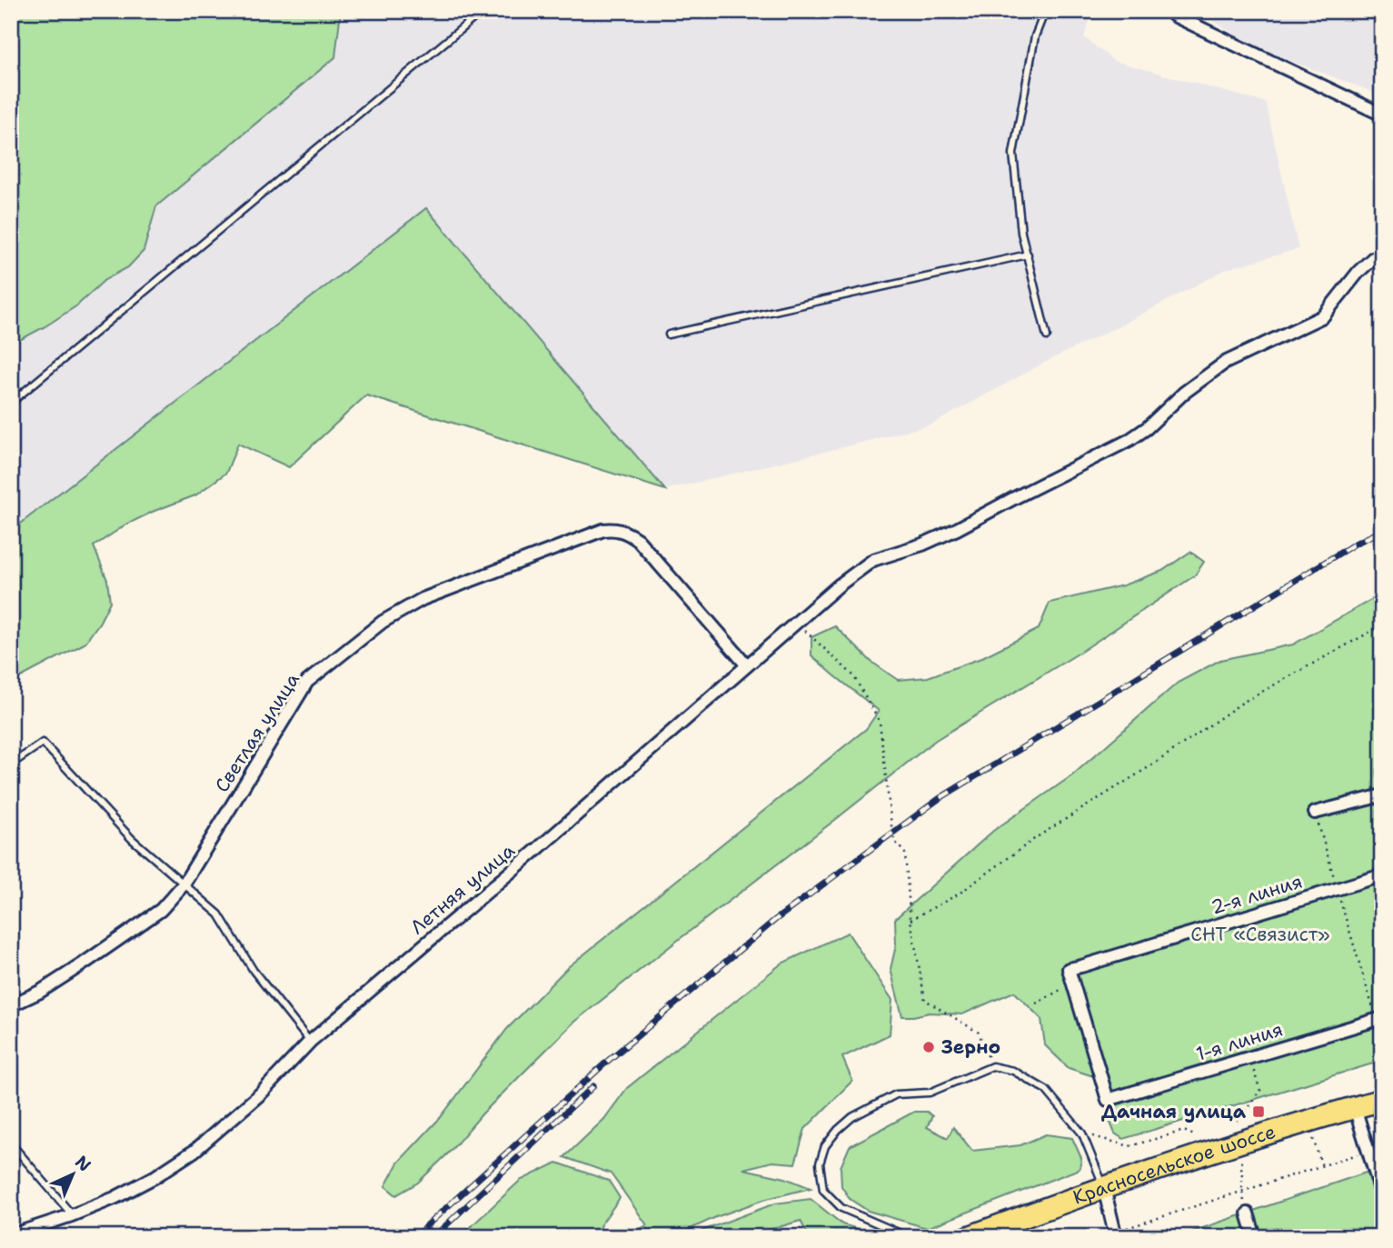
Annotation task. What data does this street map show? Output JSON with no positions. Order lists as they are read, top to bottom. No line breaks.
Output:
{"streets":{"highway":["Красносельское шоссе"],"street":["Светлая улица","Летняя улица","2-я линия","1-я линия"]},"crossings":[["Светлая улица","Летняя улица"],["2-я линия","1-я линия"]],"parks":["СНТ «Связист»"],"places":{"other":["Зерно"],"transit":["Дачная улица"]},"north":"top right"}
